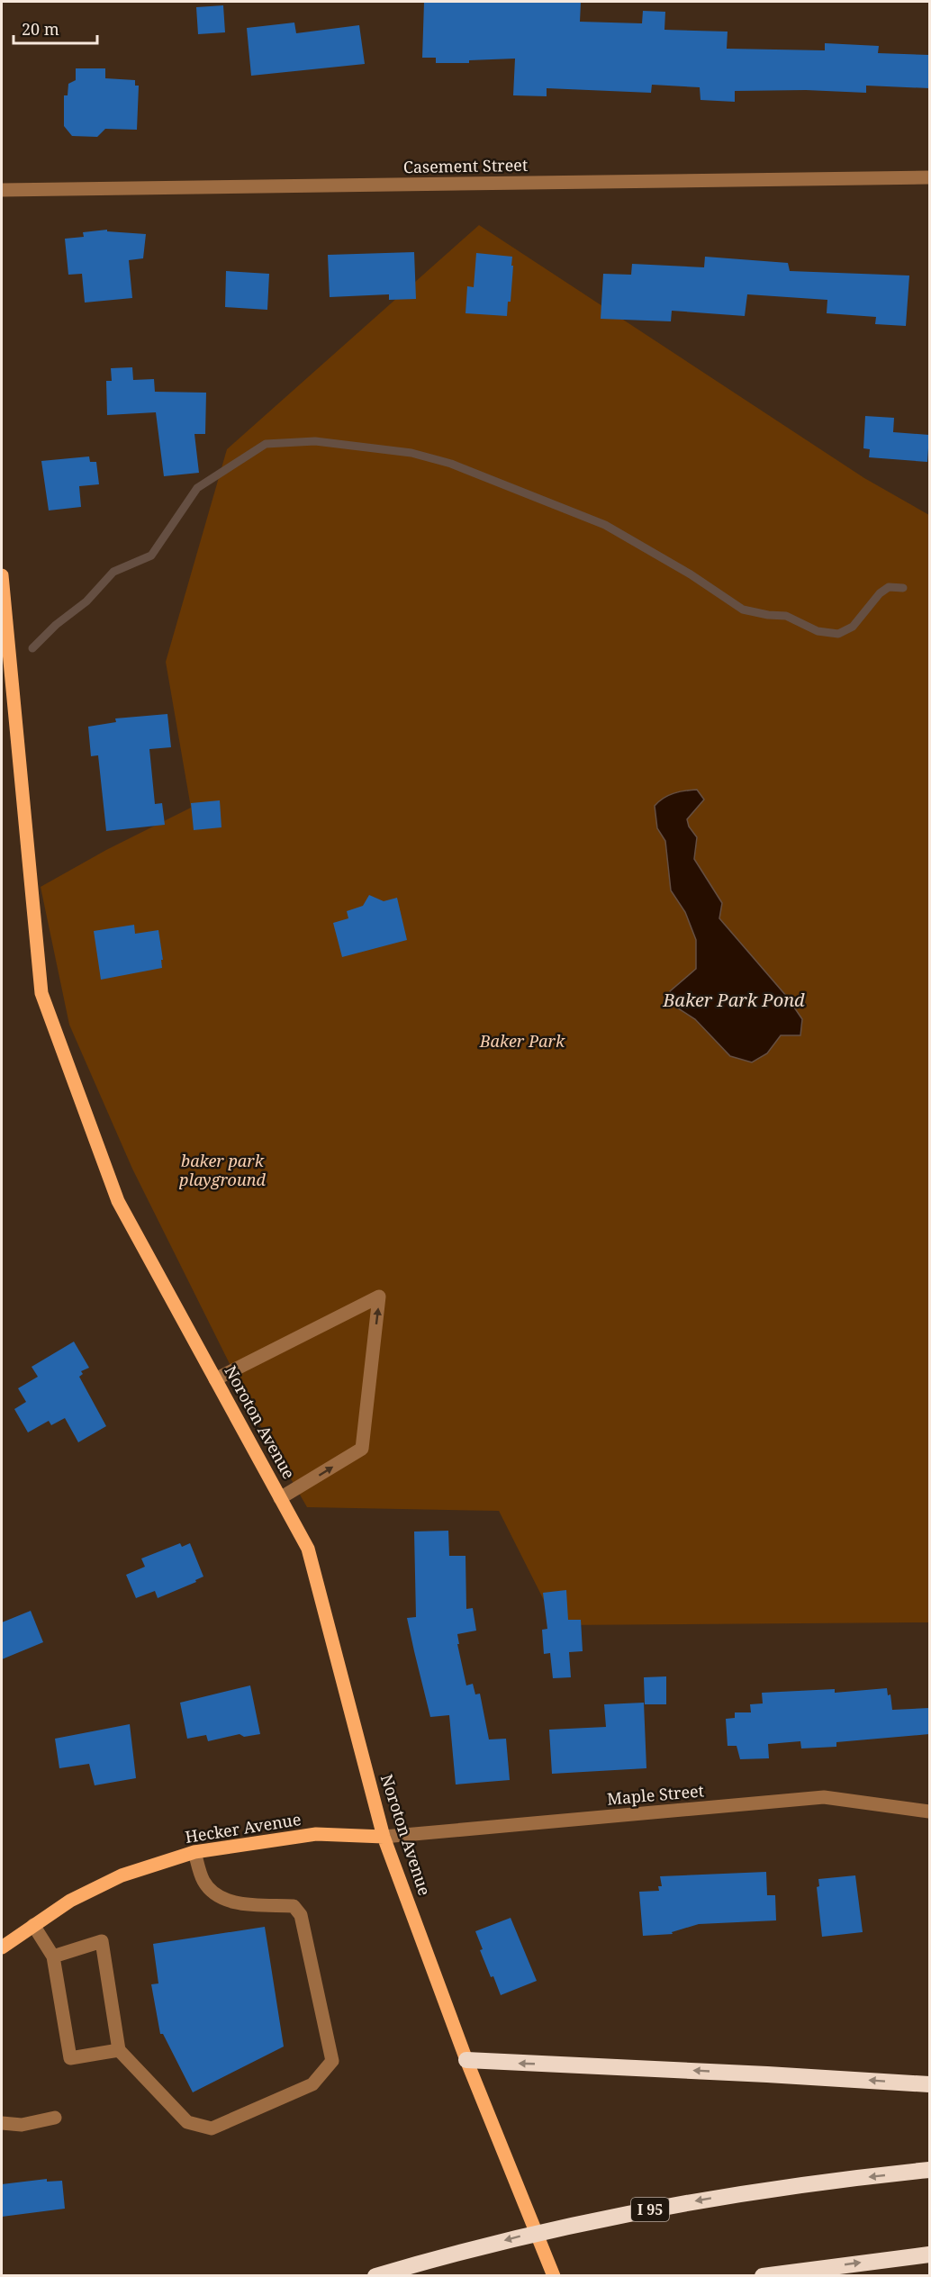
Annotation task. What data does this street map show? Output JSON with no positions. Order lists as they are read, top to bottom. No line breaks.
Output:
{"streets":{"highway":["I 95"],"main road":["Noroton Avenue","Hecker Avenue"],"street":["Casement Street","Maple Street"]},"crossings":[["Noroton Avenue","Maple Street"],["Noroton Avenue","Hecker Avenue"],["Maple Street","Hecker Avenue"]],"water":["Baker Park Pond"],"parks":["Baker Park","baker park playground"],"scale_bar":"20 m"}
